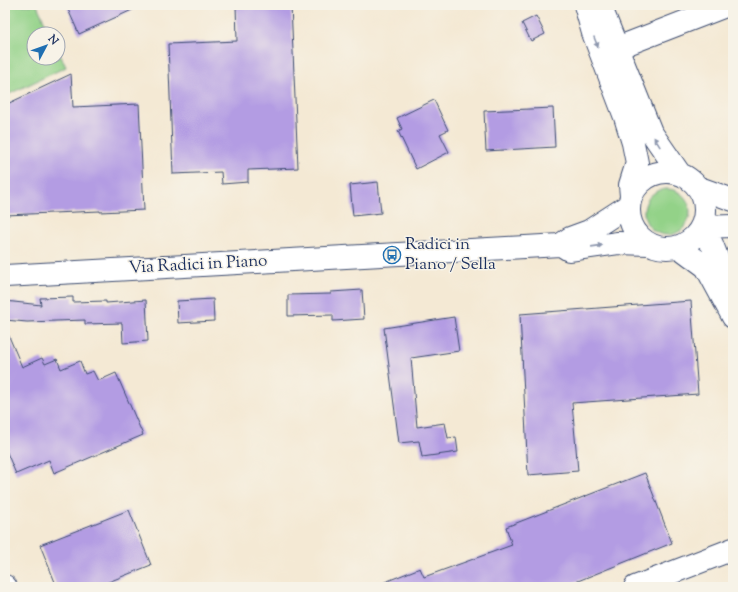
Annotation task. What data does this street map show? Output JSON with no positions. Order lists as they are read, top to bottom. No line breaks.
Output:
{"streets":{"street":["Via Radici in Piano"]},"places":{"bus stop":["Radici in Piano / Sella"]},"north":"top right"}
